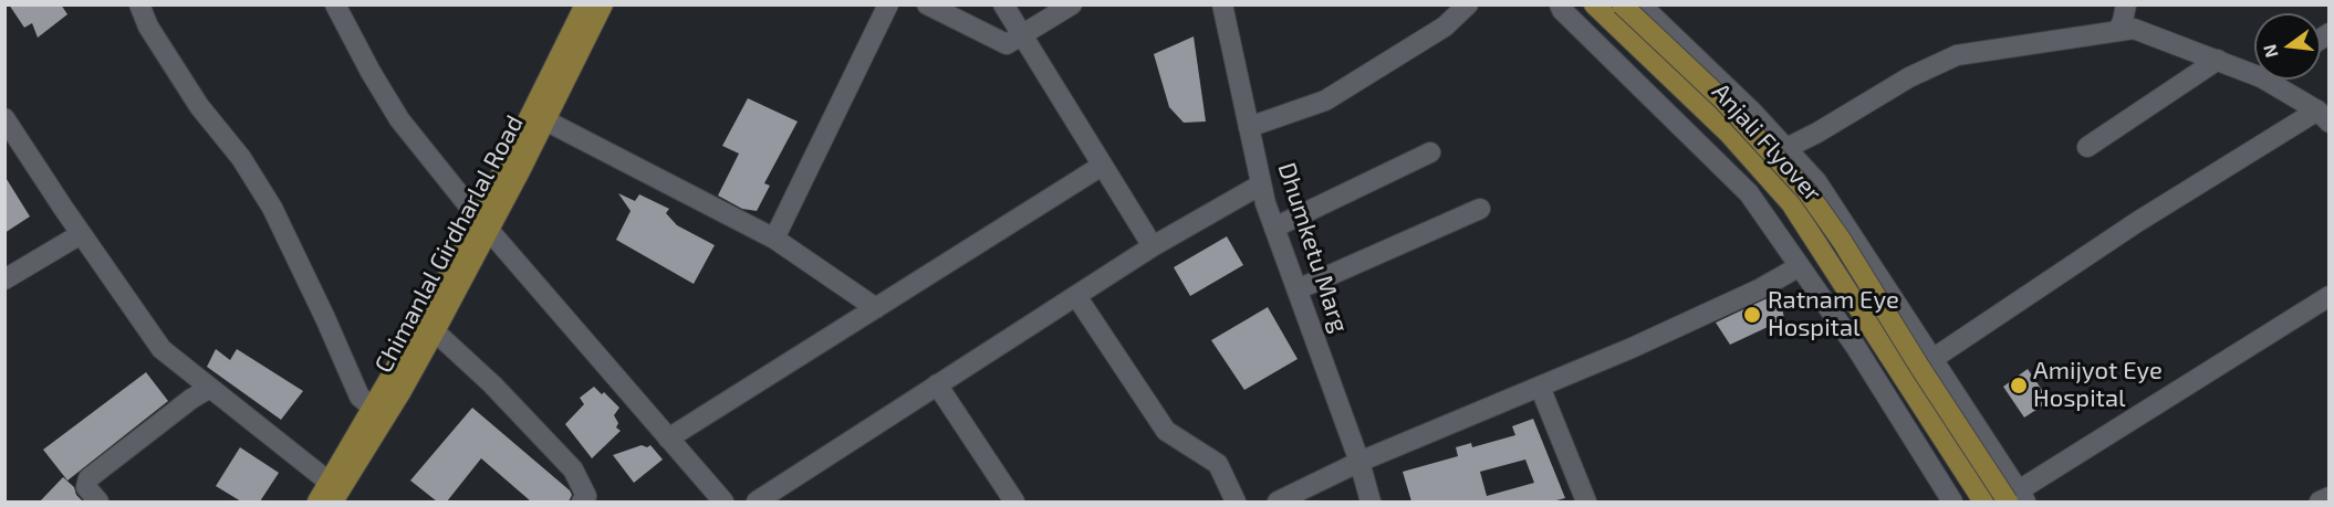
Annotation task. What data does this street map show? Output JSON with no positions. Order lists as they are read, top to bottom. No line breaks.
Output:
{"streets":{"main road":["Anjali Flyover","Chimanlal Girdharlal Road"],"street":["Dhumketu Marg"]},"places":["Ratnam Eye Hospital","Amijyot Eye Hospital"],"north":"left"}
